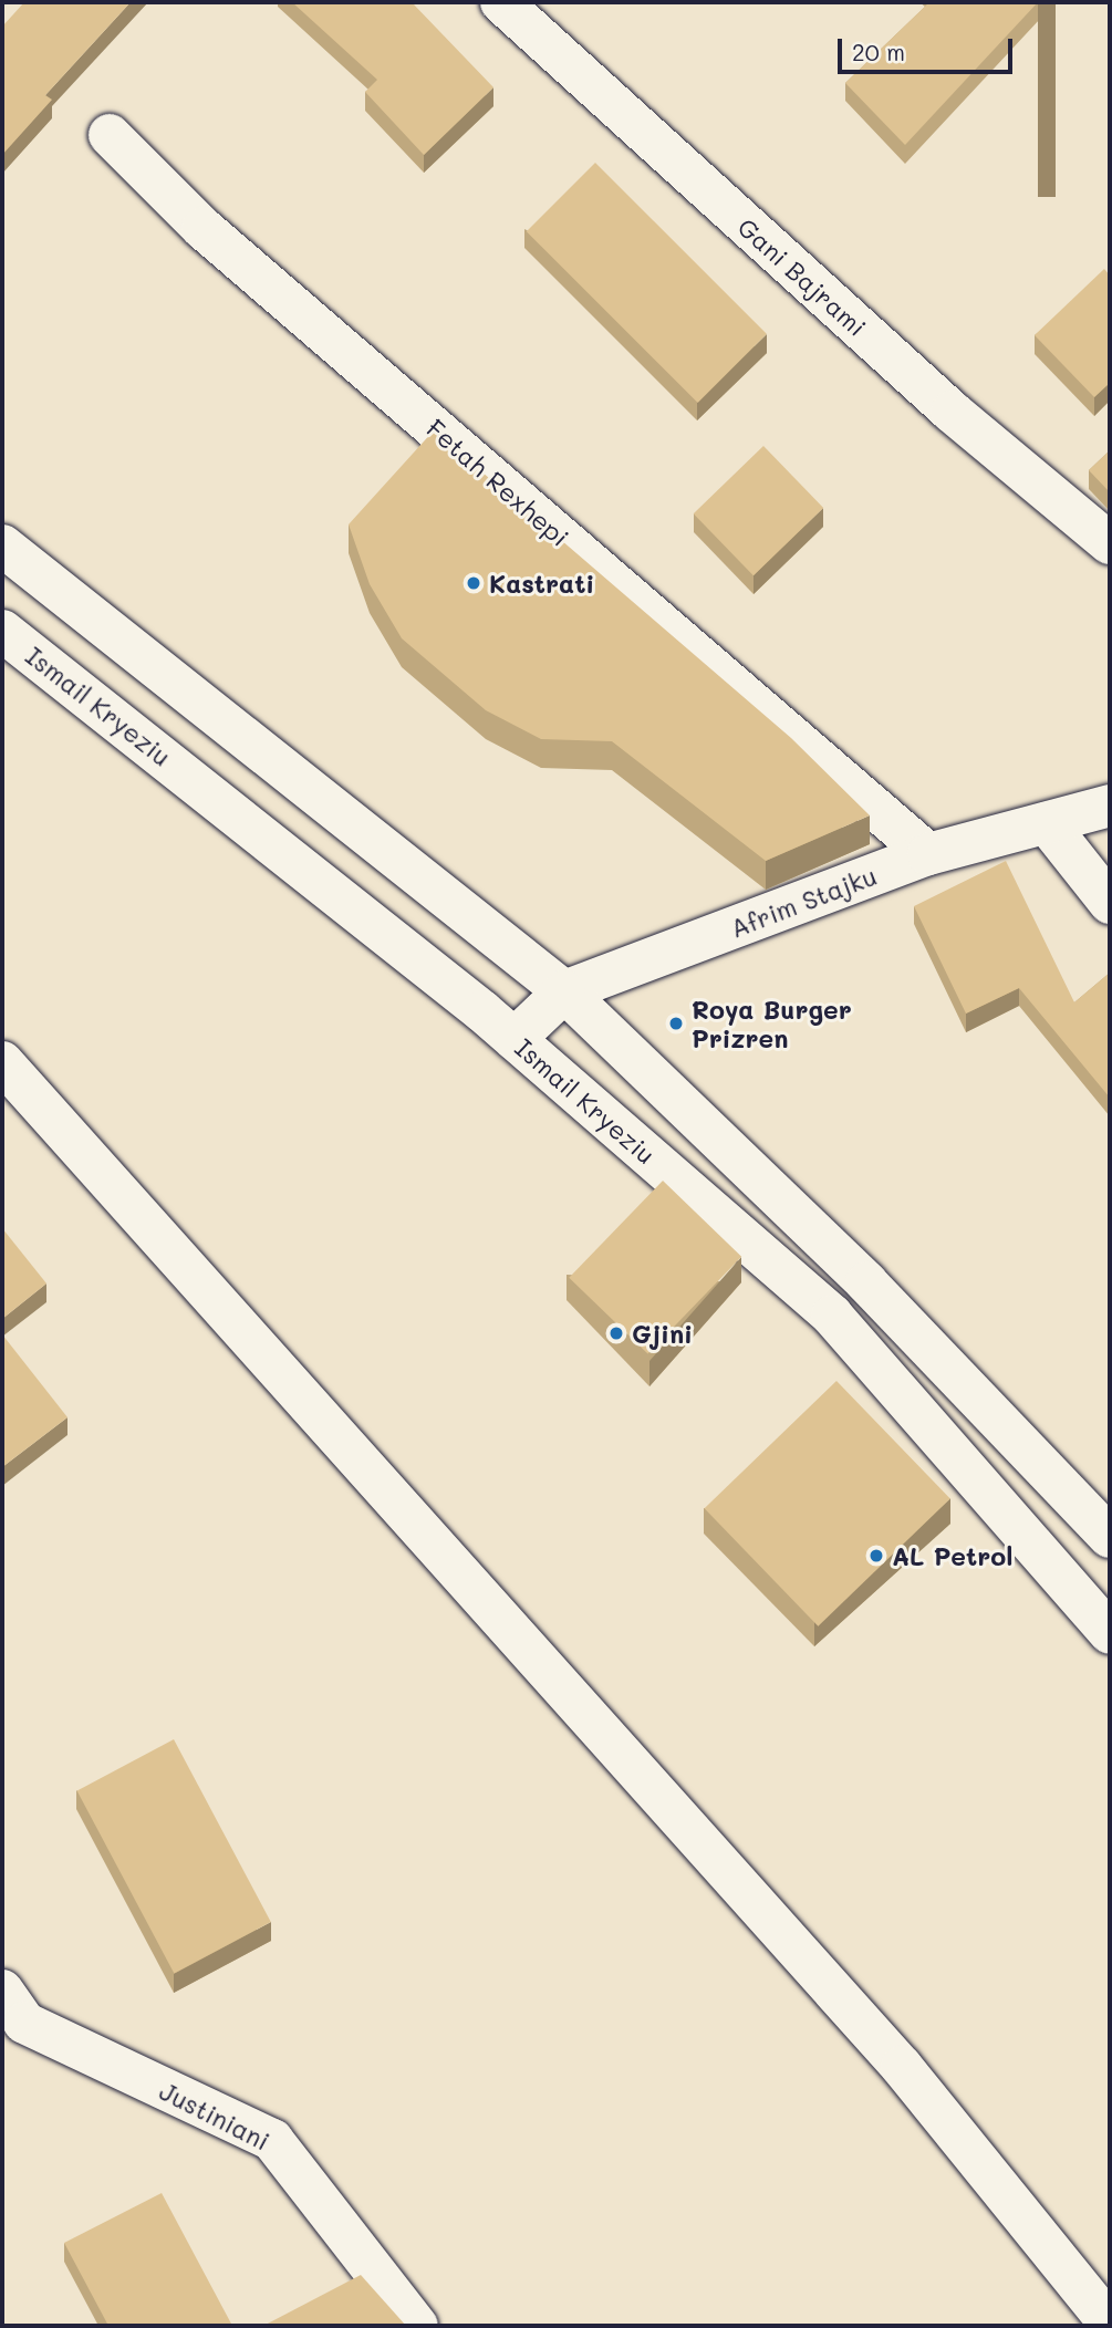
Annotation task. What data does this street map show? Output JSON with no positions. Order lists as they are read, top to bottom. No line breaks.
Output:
{"streets":{"street":["Gani Bajrami","Fetah Rexhepi","Ismail Kryeziu","Afrim Stajku","Justiniani"]},"crossings":[["Fetah Rexhepi","Afrim Stajku"]],"places":["Kastrati","Roya Burger Prizren","Gjini","AL Petrol"],"scale_bar":"20 m"}
